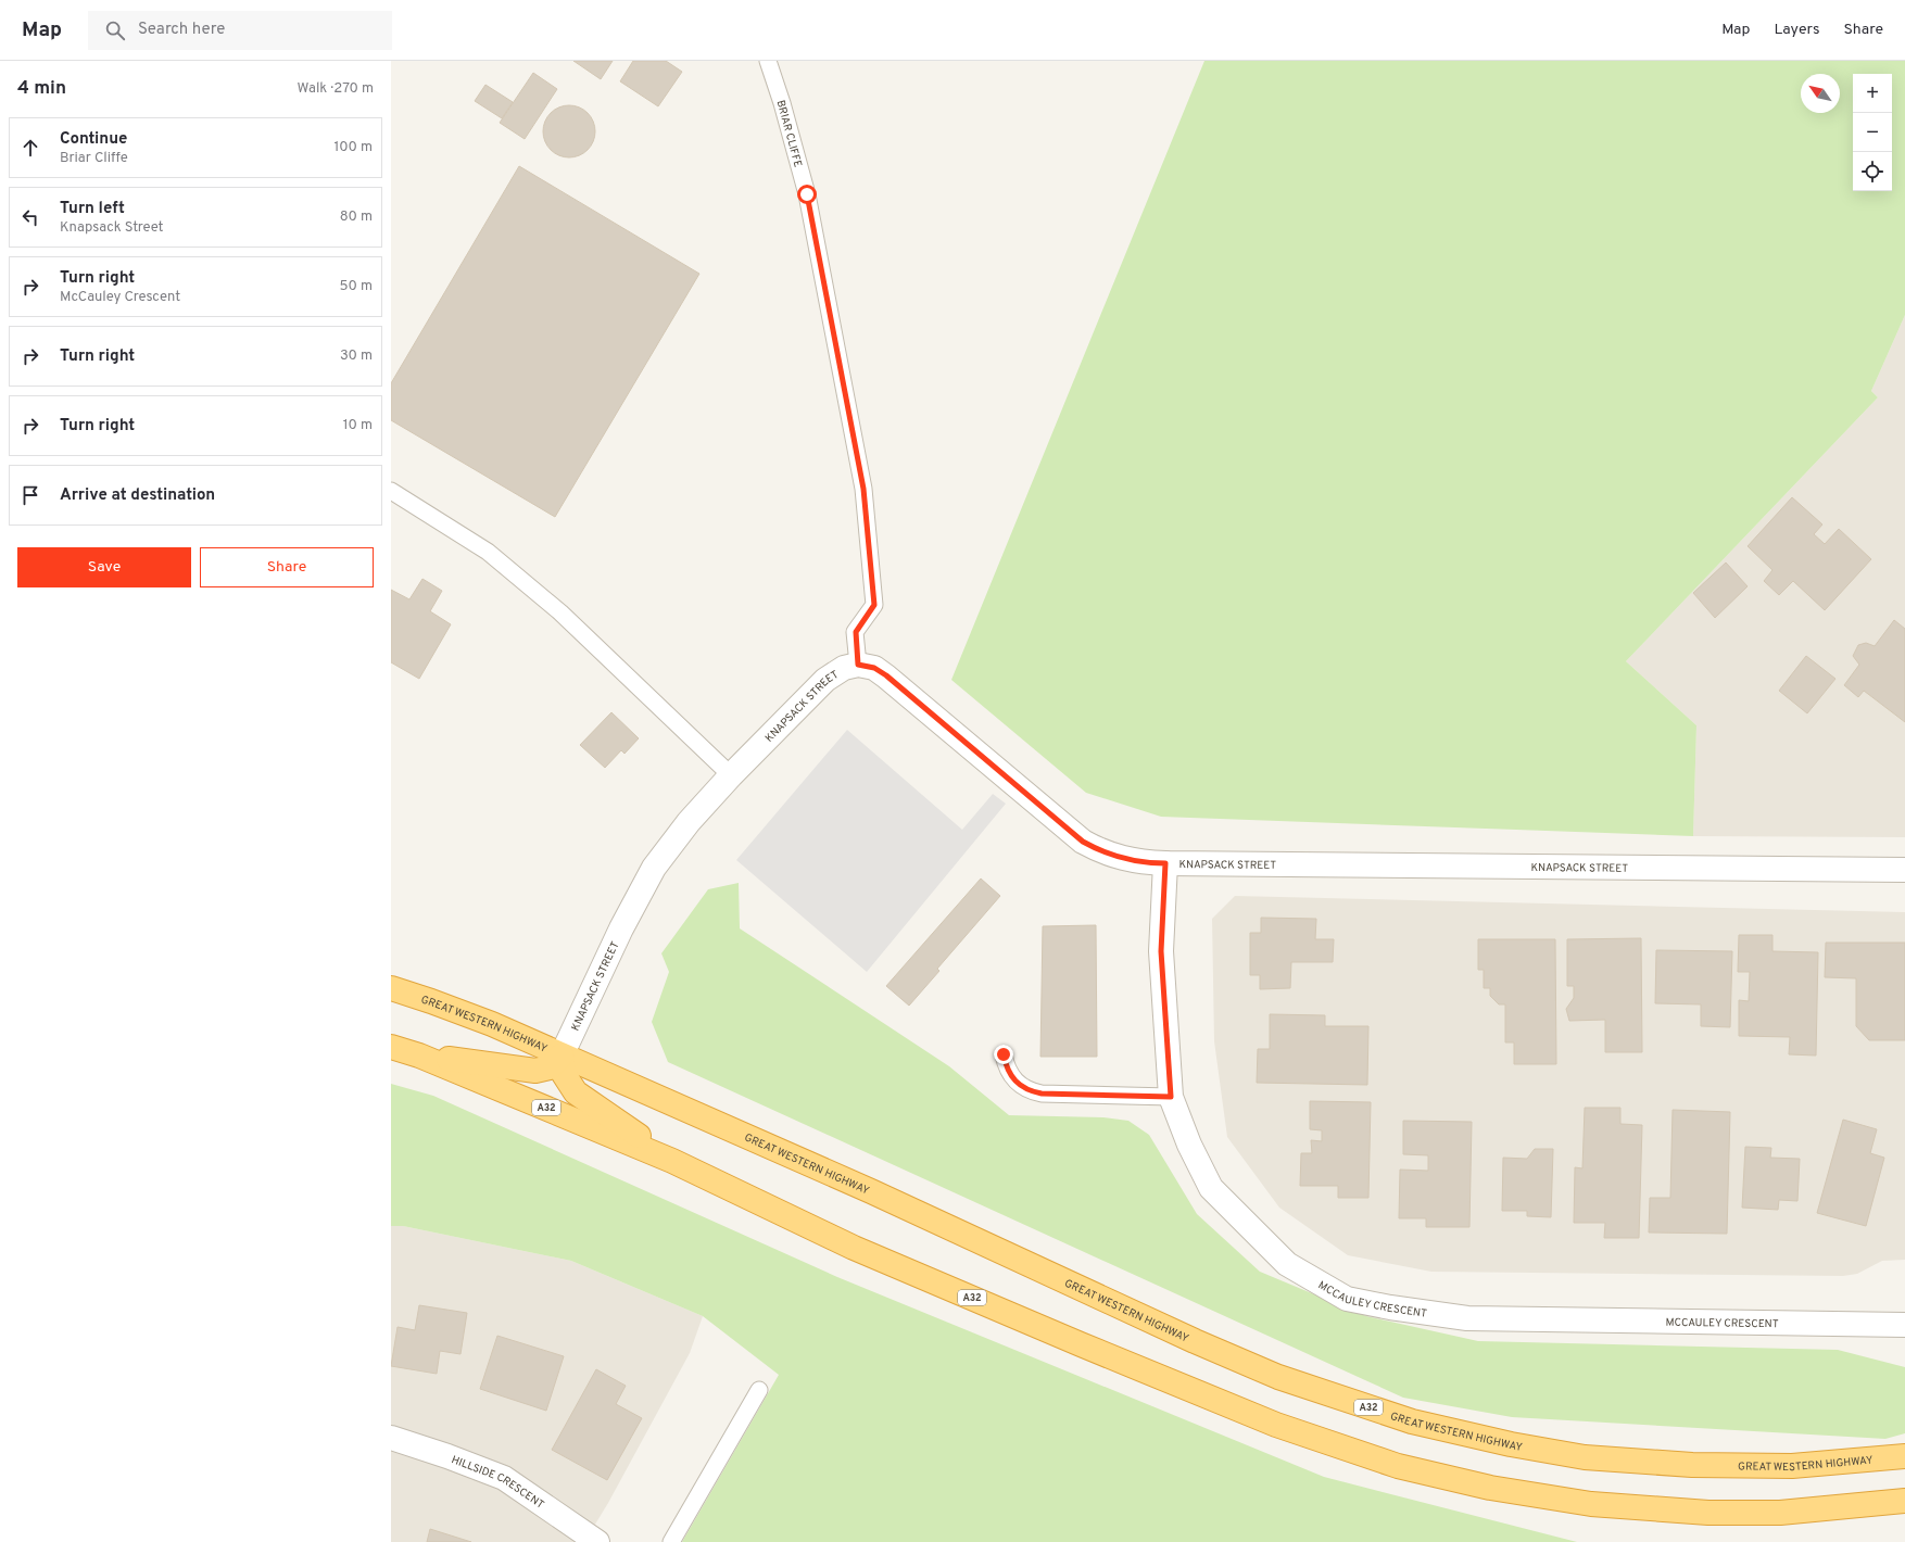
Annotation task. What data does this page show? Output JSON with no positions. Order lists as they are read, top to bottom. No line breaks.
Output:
{"streets":{"highway":["GREAT WESTERN HIGHWAY","A32"],"street":["KNAPSACK STREET","MCCAULEY CRESCENT","HILLSIDE CRESCENT"],"lane":["BRIAR CLIFFE"]},"crossings":[["BRIAR CLIFFE","KNAPSACK STREET"],["KNAPSACK STREET","GREAT WESTERN HIGHWAY"],["KNAPSACK STREET","MCCAULEY CRESCENT"]],"north":"top left","page":{"header":"Map","search":"Search here","nav":["Map","Layers","Share"],"heading":["4 min","Walk · 270 m"],"map_buttons":["+","−"],"list":[["Continue","Briar Cliffe","100 m"],["Turn left","Knapsack Street","80 m"],["Turn right","McCauley Crescent","50 m"],["Turn right","30 m"],["Turn right","10 m"],"Arrive at destination"],"buttons":["Save","Share"]}}
